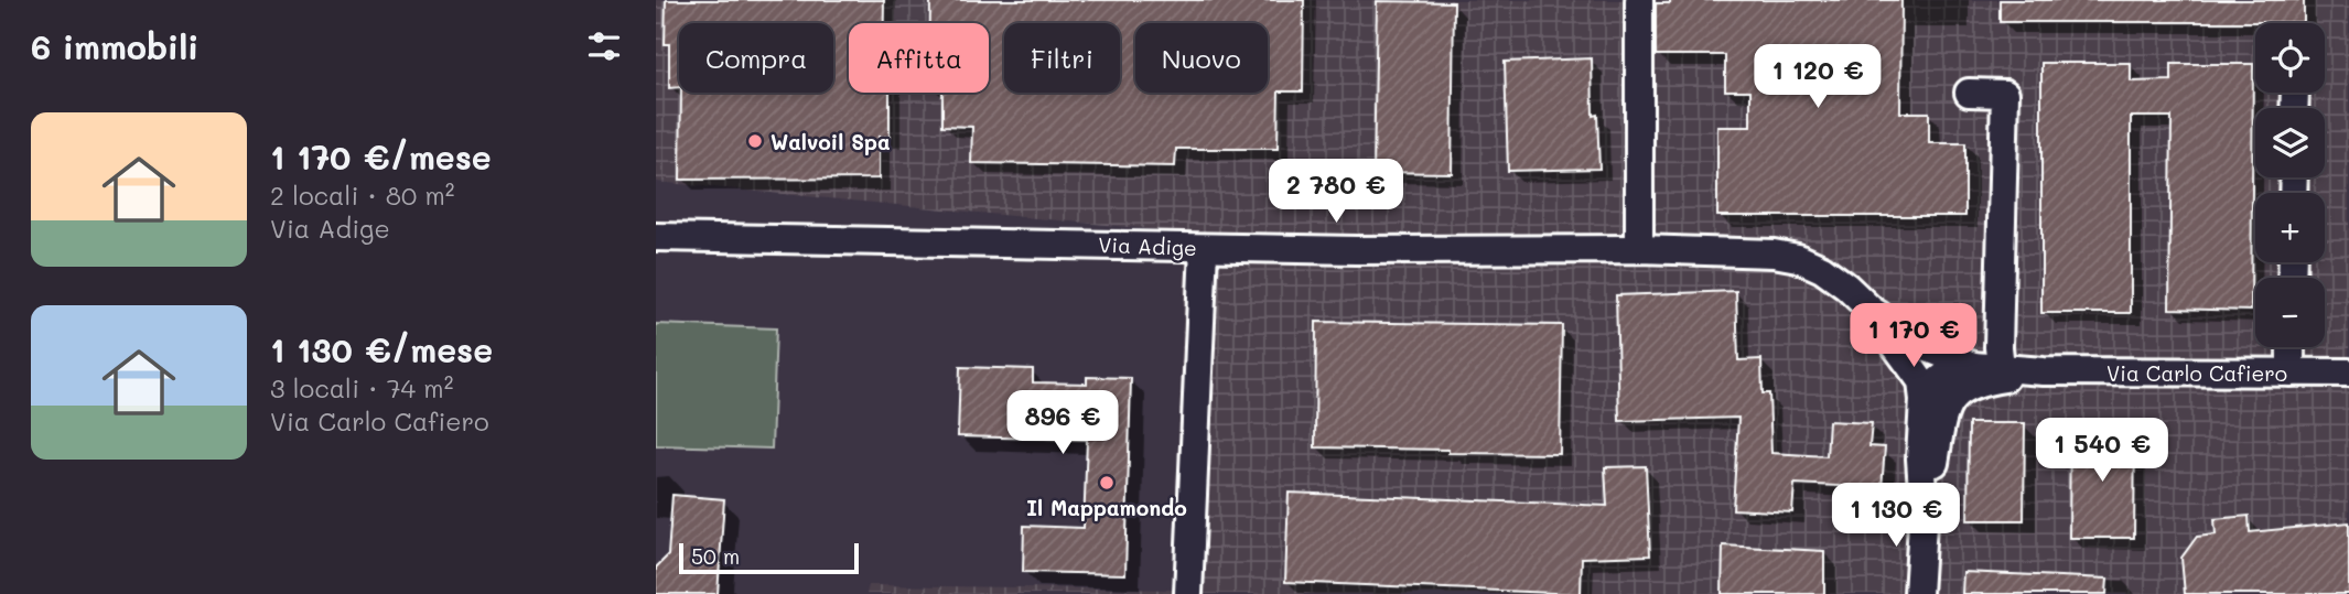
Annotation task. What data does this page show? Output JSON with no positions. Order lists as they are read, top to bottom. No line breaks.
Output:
{"streets":{"street":["Via Adige","Via Carlo Cafiero"]},"crossings":[["Via Adige","Via Carlo Cafiero"]],"places":["Walvoil Spa","Il Mappamondo"],"scale_bar":"50 m","page":{"heading":"6 immobili","map_buttons":["+","−"],"chip":["Compra","Affitta","Filtri","Nuovo"],"price":["1 120 €","2 780 €","1 170 €","896 €","1 540 €","1 130 €"],"list":[{"name":"1 170 €/mese","note":"2 locali · 80 m² · Via Adige"},{"name":"1 130 €/mese","note":"3 locali · 74 m² · Via Carlo Cafiero"}],"scale":"50 m"}}
